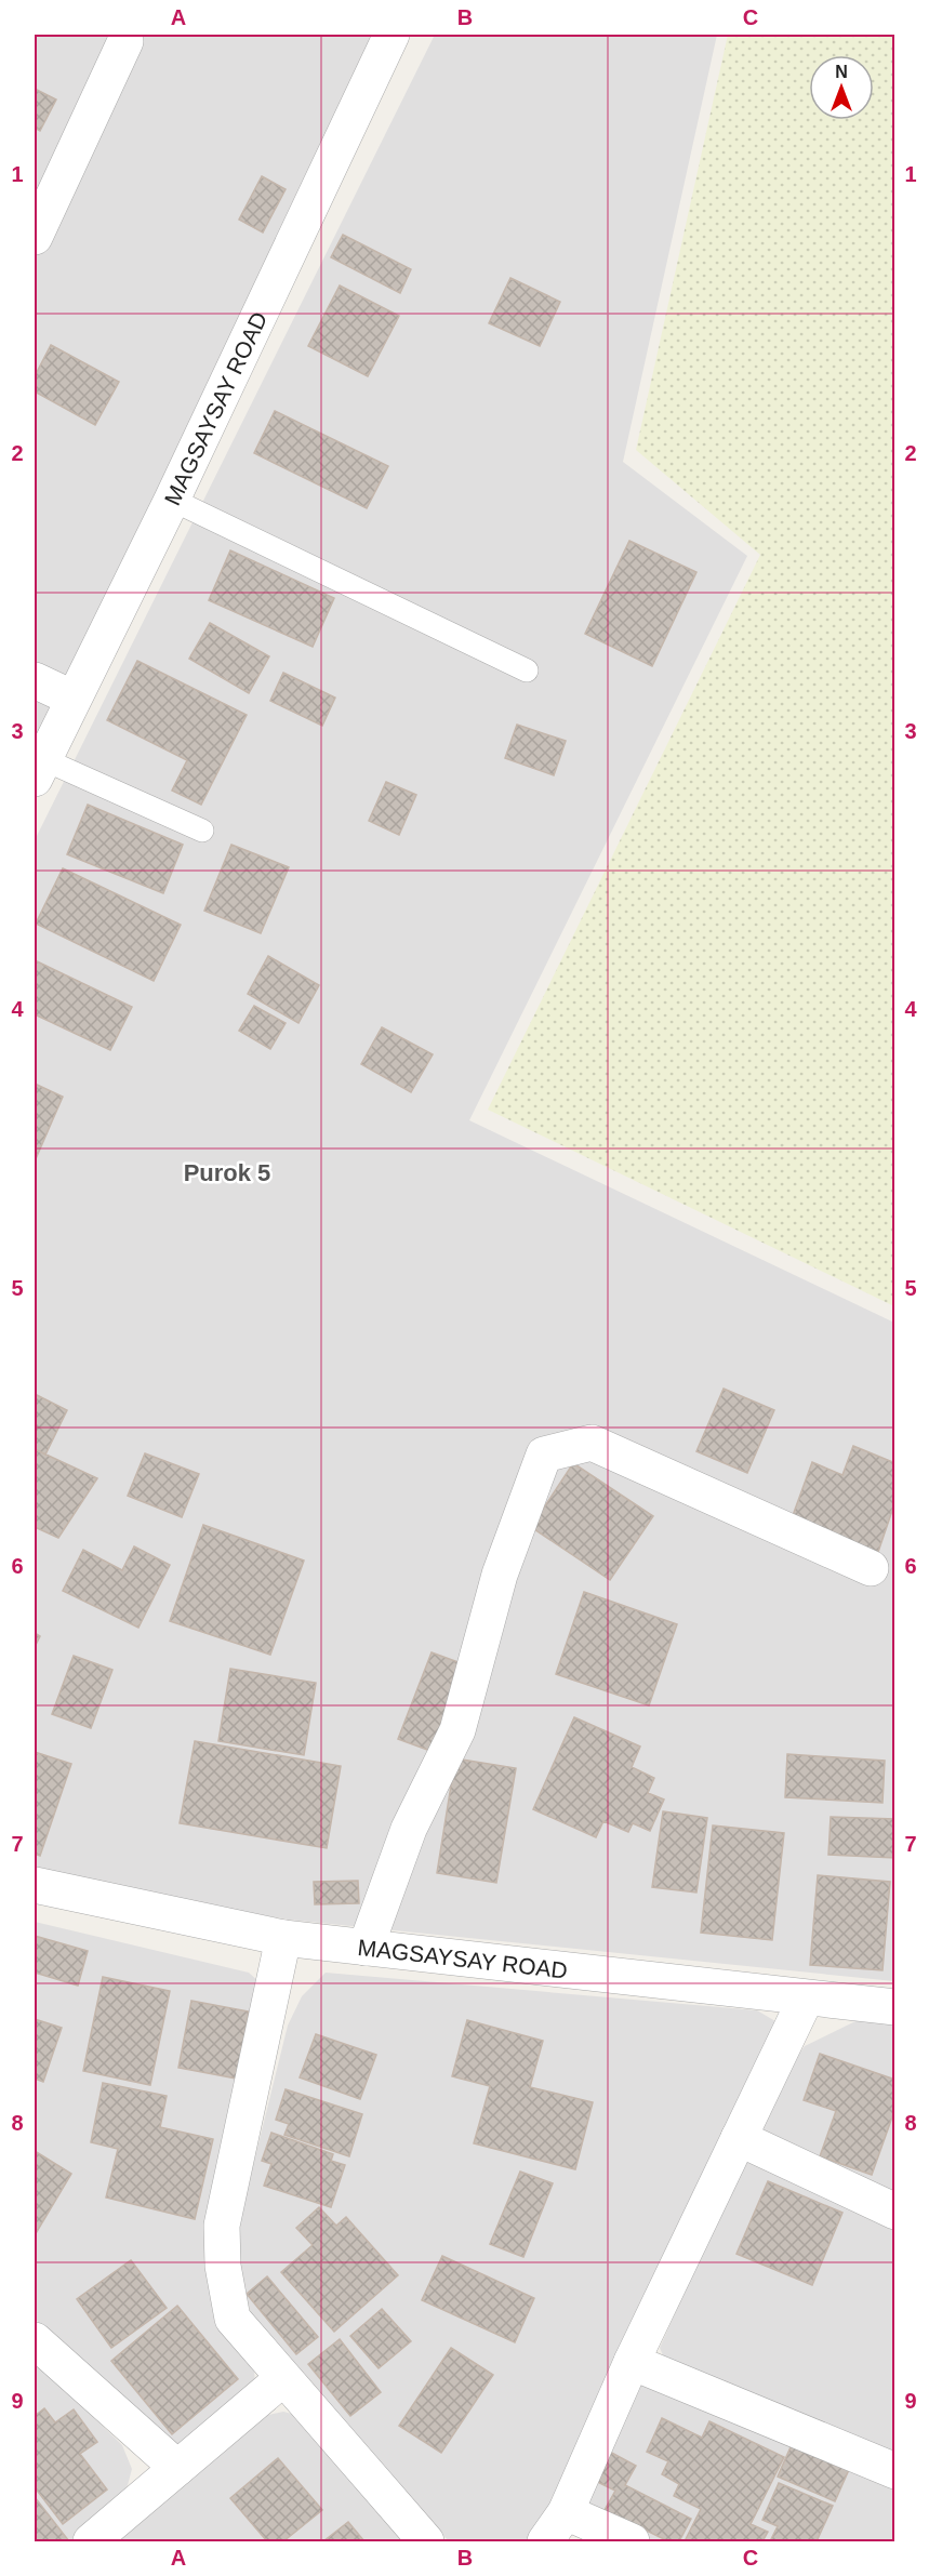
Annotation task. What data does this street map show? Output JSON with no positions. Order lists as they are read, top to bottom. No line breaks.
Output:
{"streets":{"street":["MAGSAYSAY ROAD"]},"districts":["Purok 5"],"north":"top","grid":{"columns":["A","B","C"],"rows":["1","2","3","4","5","6","7","8","9"]}}
